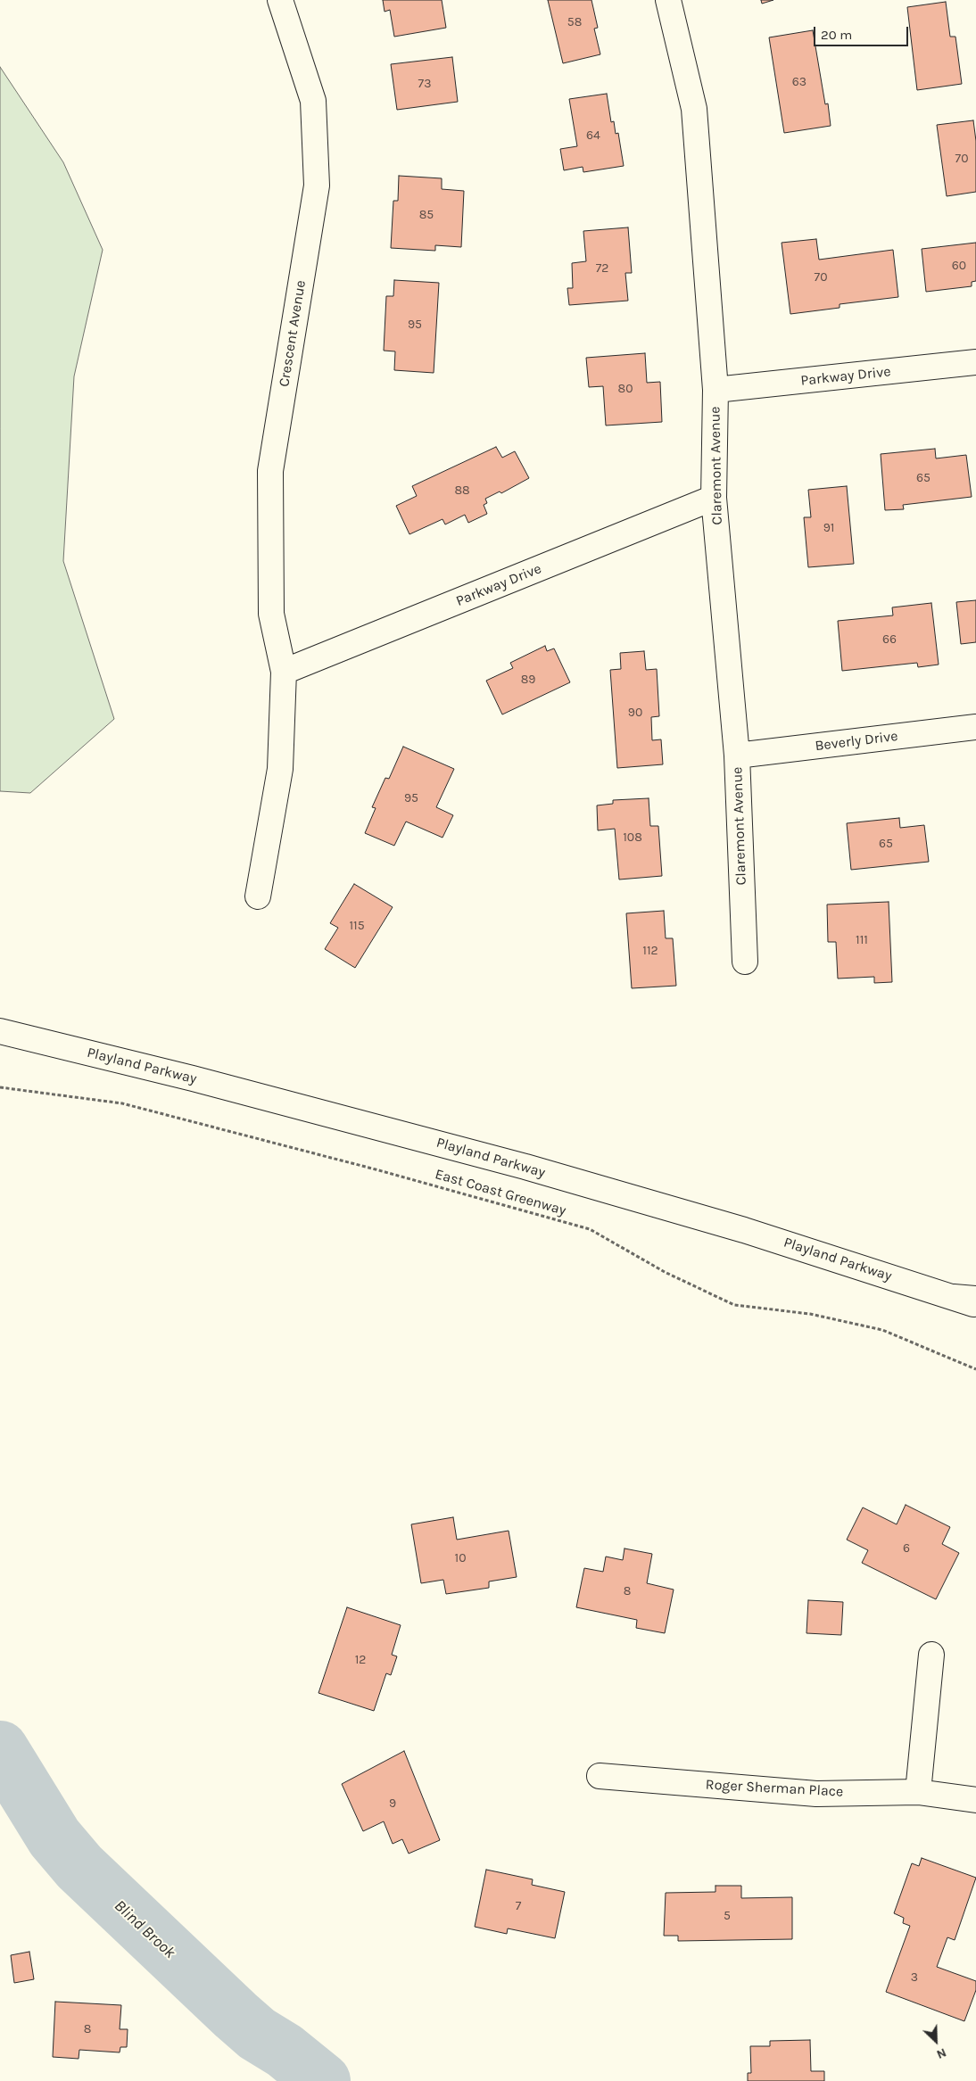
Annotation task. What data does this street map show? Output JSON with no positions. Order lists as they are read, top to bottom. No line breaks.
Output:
{"streets":{"street":["Crescent Avenue","Parkway Drive","Claremont Avenue","Beverly Drive","Playland Parkway","Roger Sherman Place"],"path":["East Coast Greenway"]},"crossings":[["Crescent Avenue","Parkway Drive"],["Parkway Drive","Claremont Avenue"],["Claremont Avenue","Beverly Drive"]],"water":["Blind Brook"],"house_numbers":["58","63","73","64","70","85","60","72","70","95","80","65","88","91","66","89","90","95","108","65","115","111","112","6","10","8","12","9","7","5","3","8"],"scale_bar":"20 m","north":"bottom right"}
